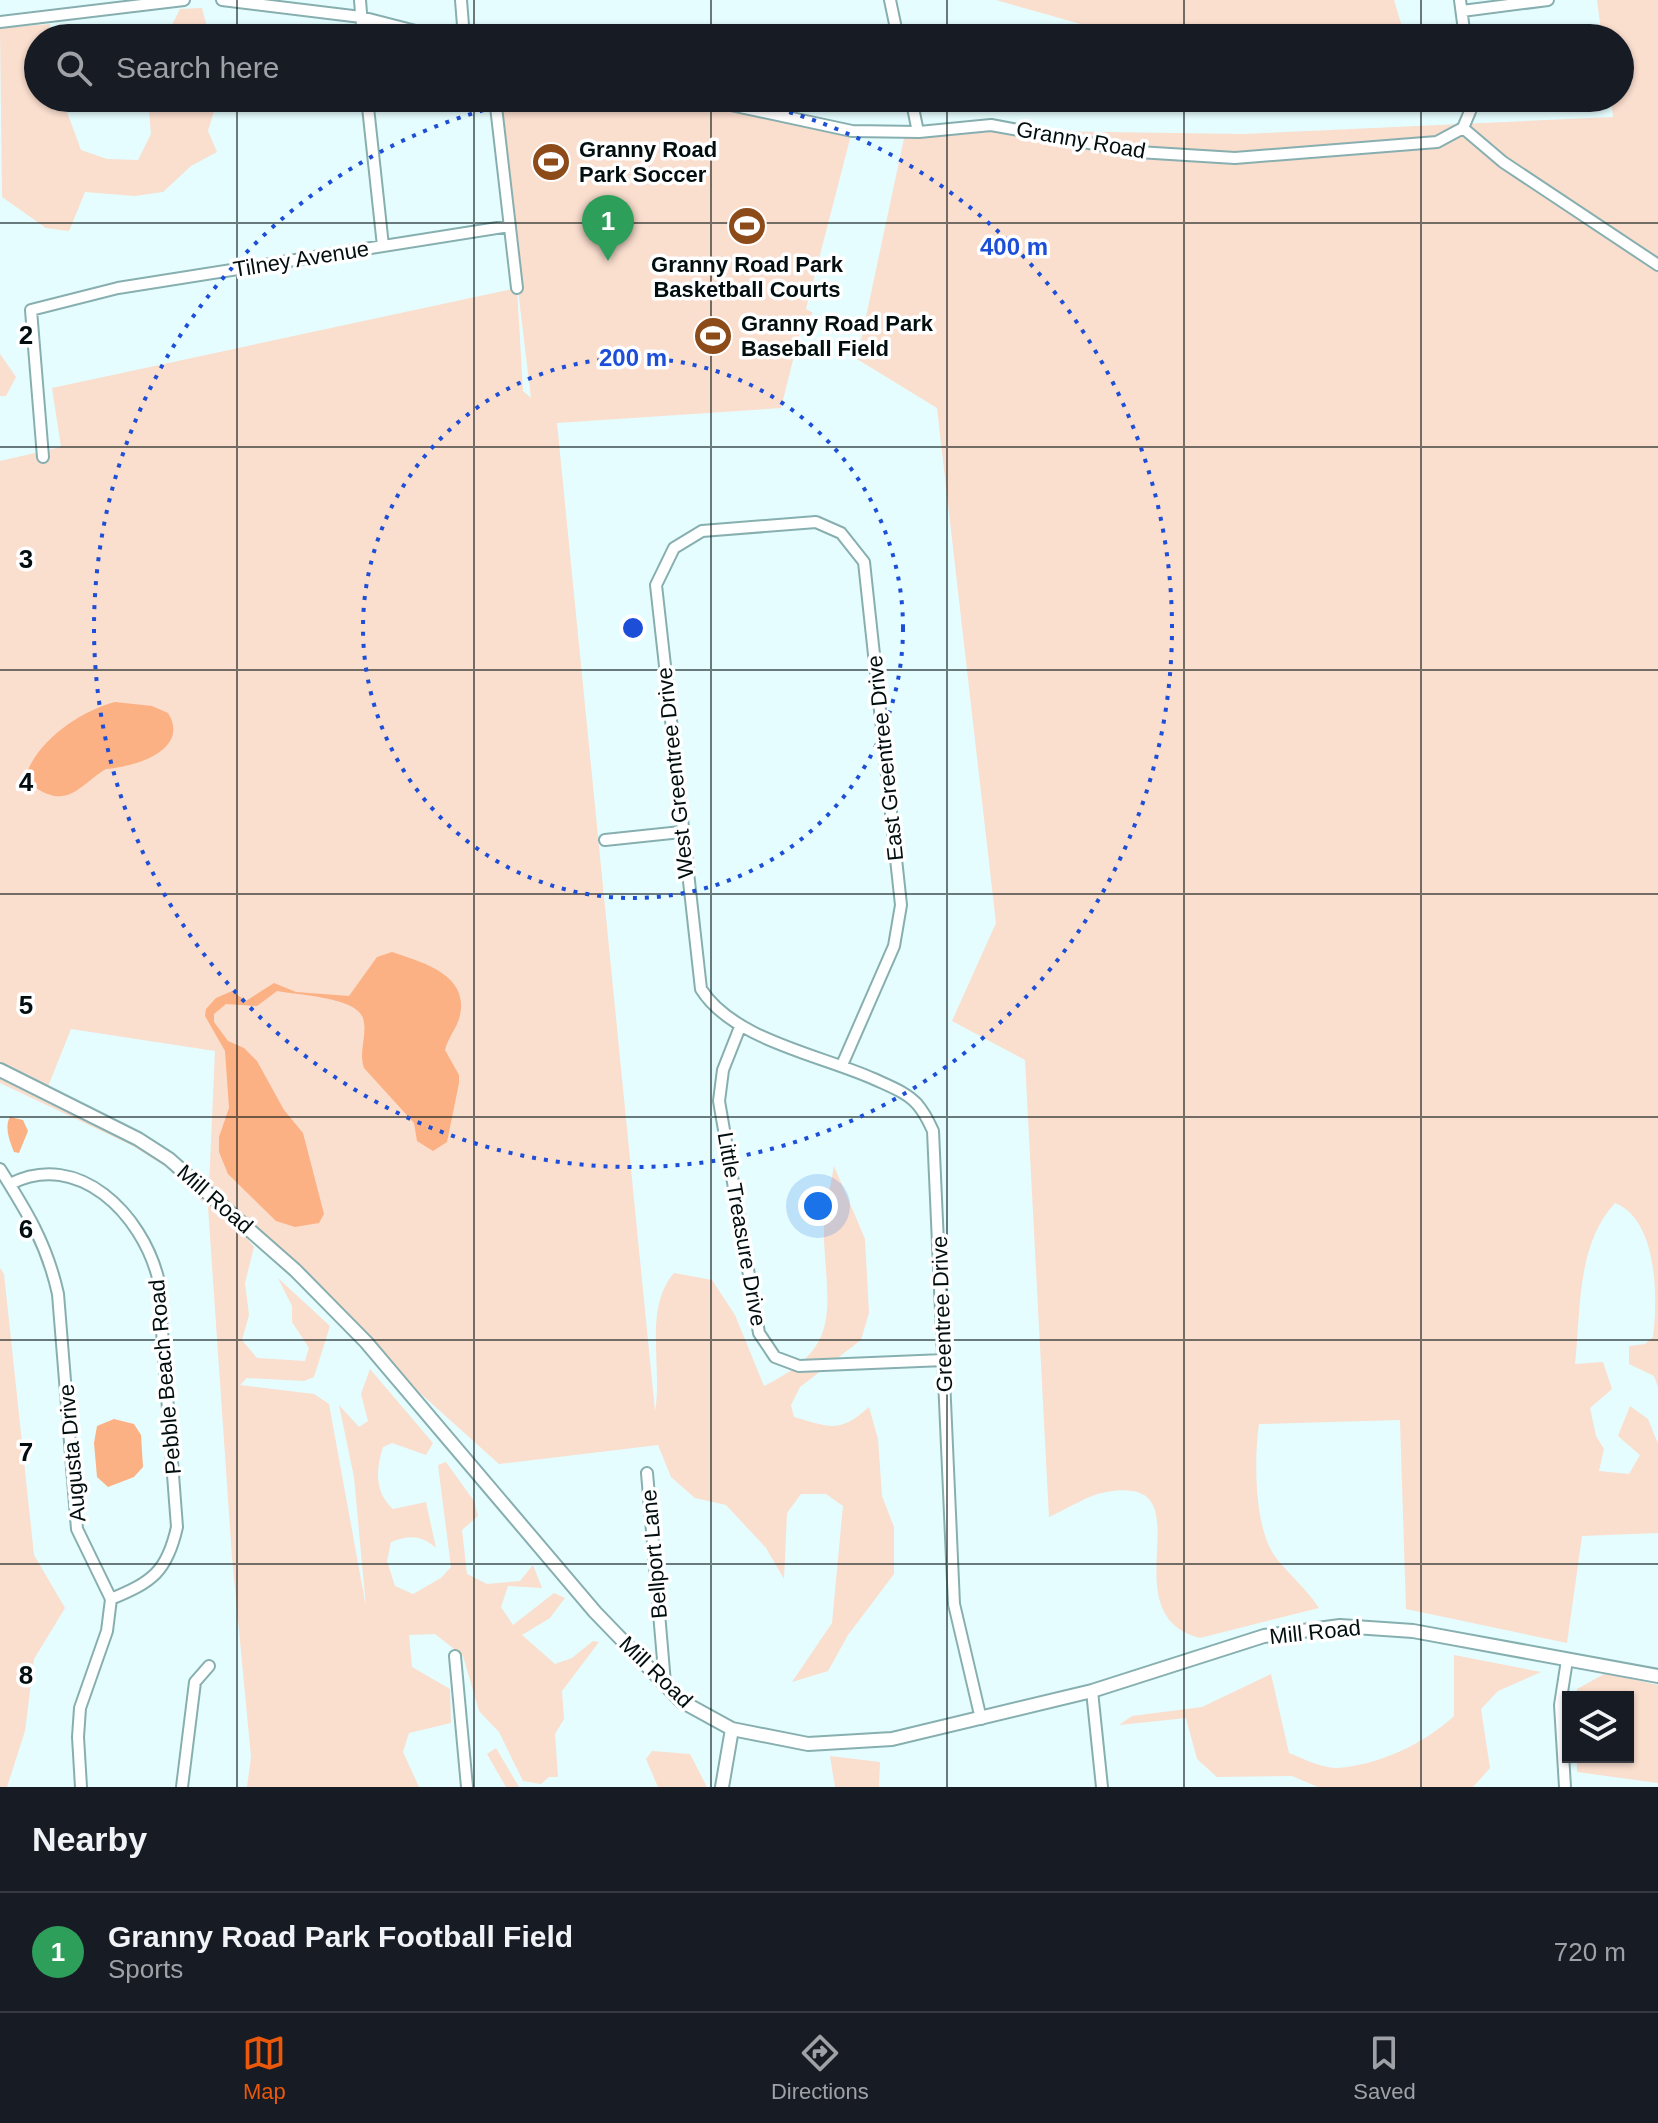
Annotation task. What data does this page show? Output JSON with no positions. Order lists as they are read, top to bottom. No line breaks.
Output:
{"streets":{"main road":["Mill Road"],"street":["Granny Road","Tilney Avenue","East Greentree Drive","West Greentree Drive","Little Treasure Drive","Greentree Drive","Pebble Beach Road","Augusta Drive","Bellport Lane"]},"crossings":[["East Greentree Drive","West Greentree Drive"],["East Greentree Drive","Greentree Drive"],["West Greentree Drive","Little Treasure Drive"],["West Greentree Drive","Greentree Drive"],["Mill Road","Greentree Drive"],["Mill Road","Bellport Lane"],["Little Treasure Drive","Greentree Drive"],["Pebble Beach Road","Augusta Drive"]],"places":{"sports":["Granny Road Park Soccer","Granny Road Park Basketball Courts","Granny Road Park Baseball Field"]},"page":{"search":"Search here","pins":"1","heading":"Nearby","list":[{"mark":"1","name":"Granny Road Park Football Field","note":"Sports","value":"720 m"}],"nav":["Map","Directions","Saved"]},"grid":{"rows":["2","3","4","5","6","7","8"]},"rings":["400 m","200 m"]}
